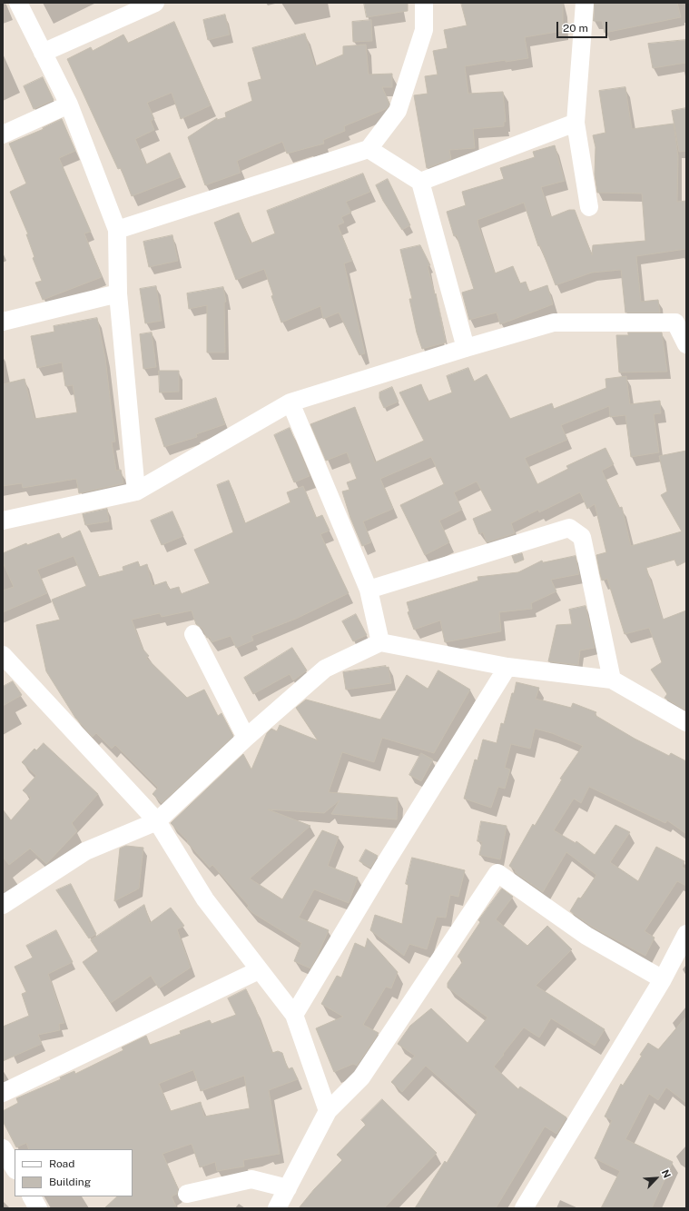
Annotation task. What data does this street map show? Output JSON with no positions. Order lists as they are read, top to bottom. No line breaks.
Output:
{"legend":["Road","Building"],"scale_bar":"20 m","north":"top right"}
